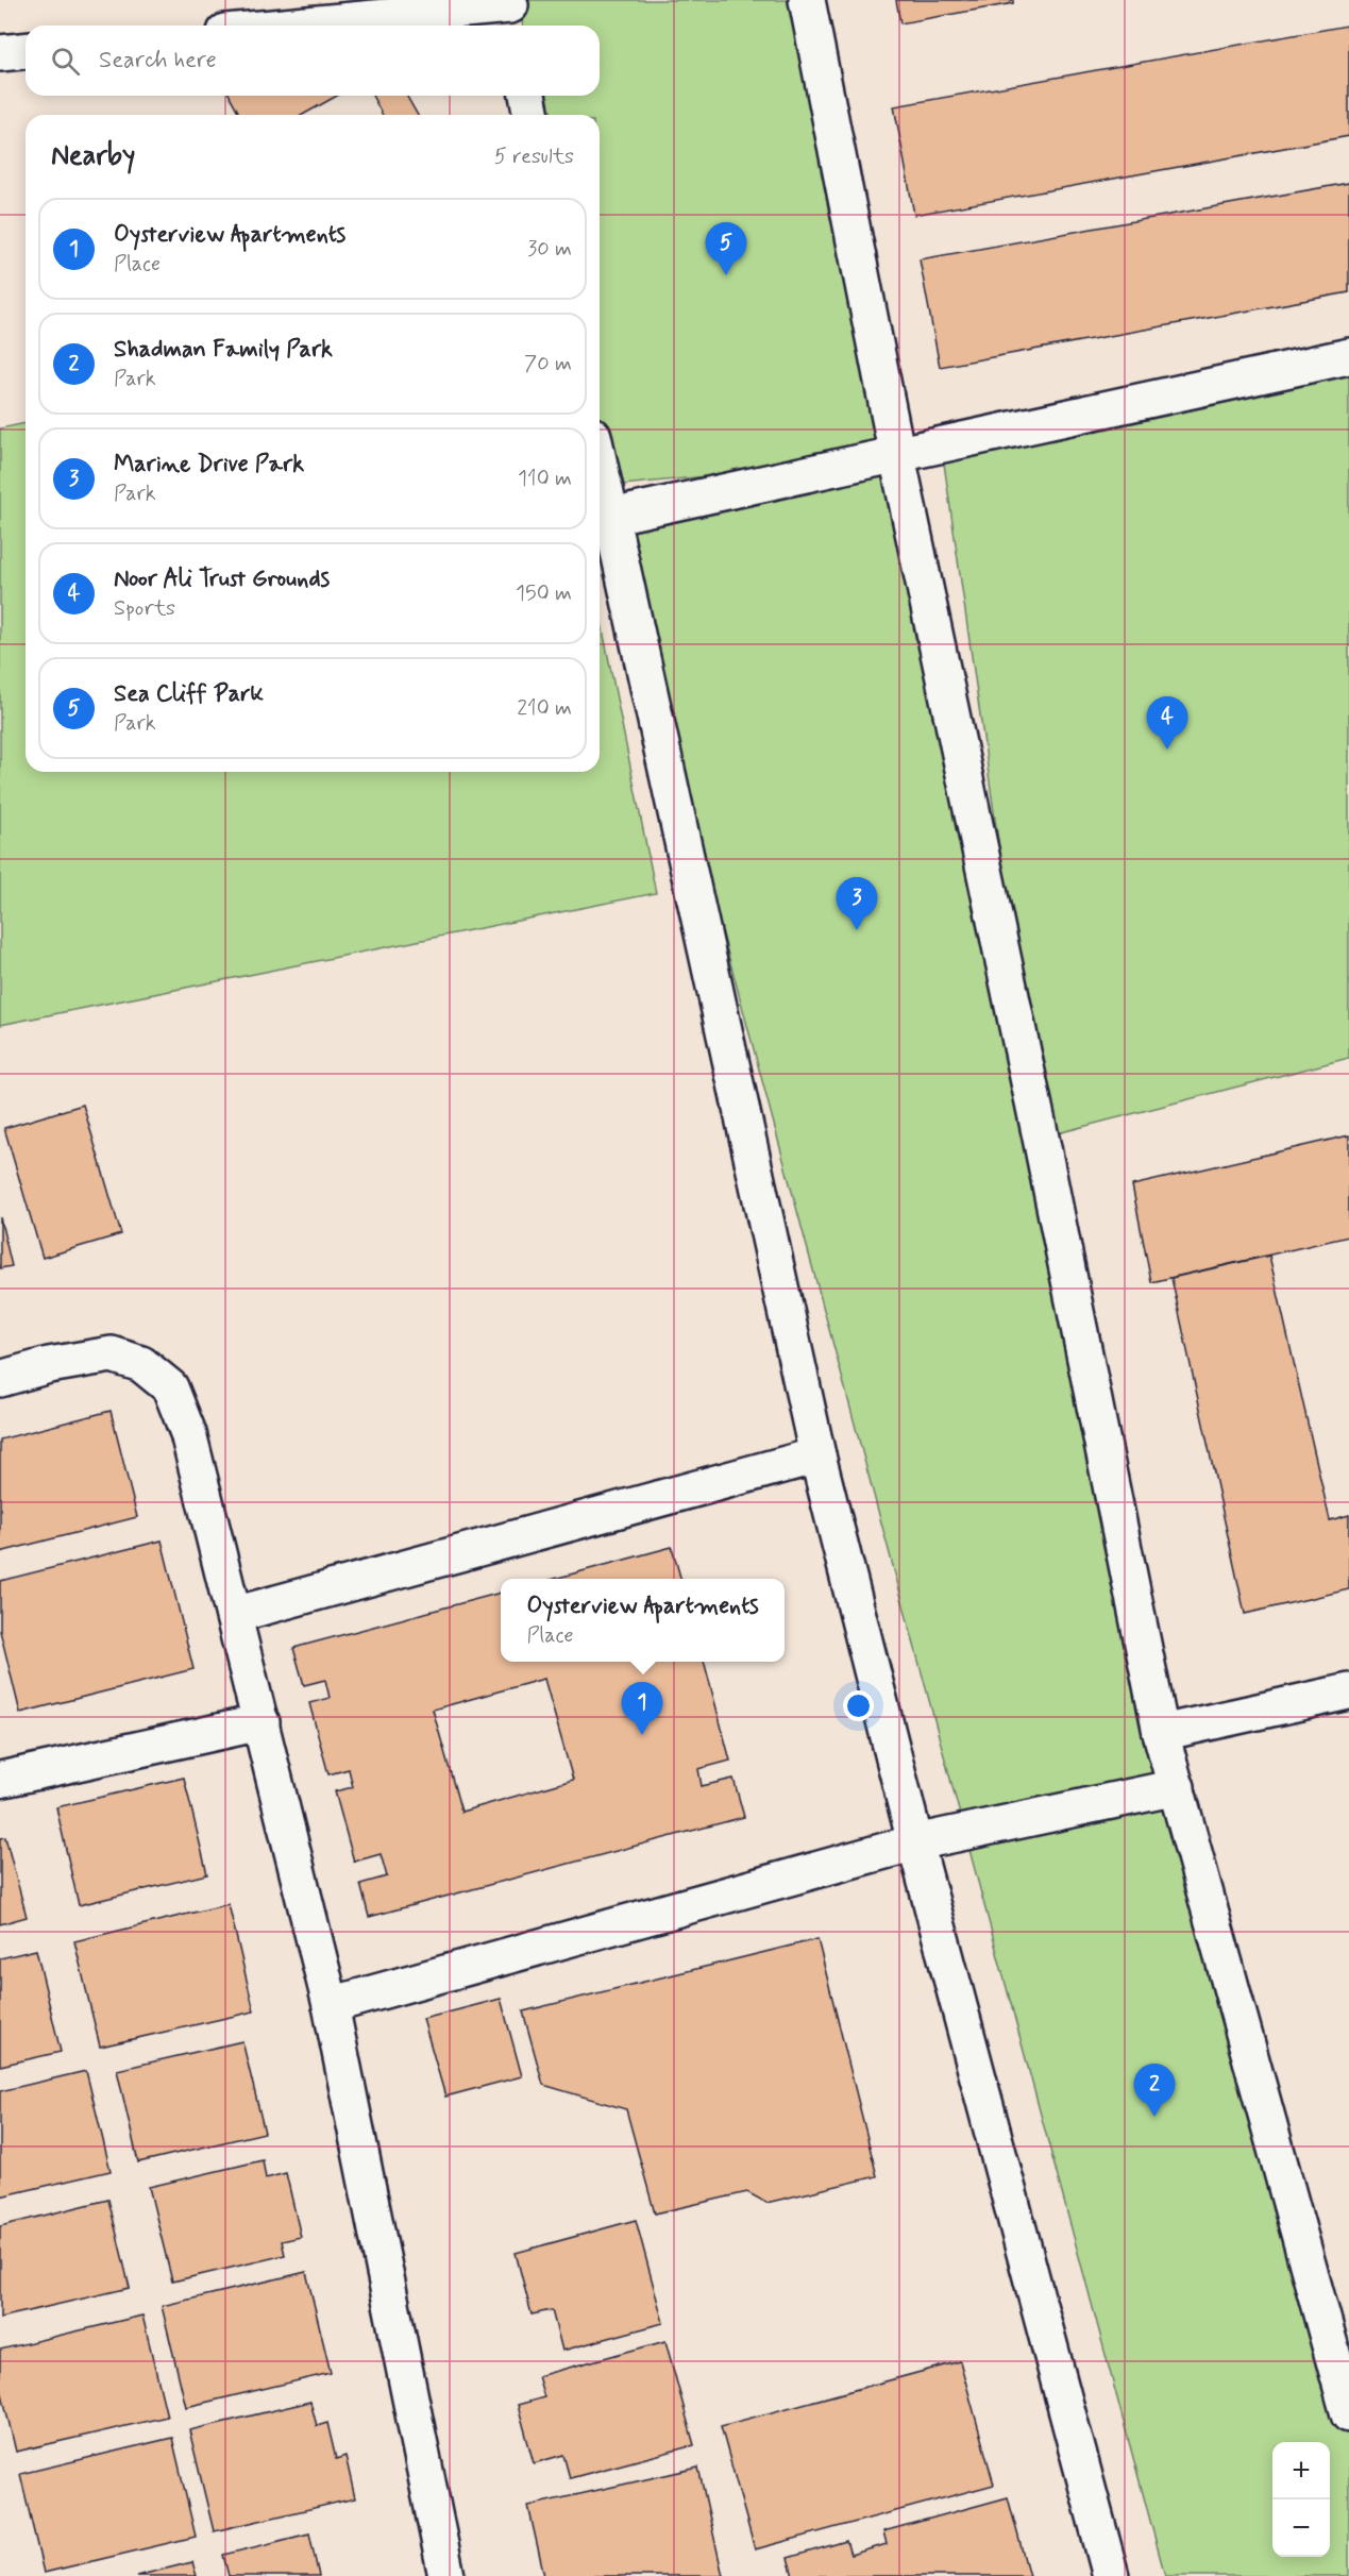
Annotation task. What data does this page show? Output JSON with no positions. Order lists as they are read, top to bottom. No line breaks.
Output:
{"page":{"search":"Search here","heading":["Nearby","5 results"],"list":[{"mark":"1","name":"Oysterview Apartments","note":"Place","value":"30 m"},{"mark":"2","name":"Shadman Family Park","note":"Park","value":"70 m"},{"mark":"3","name":"Marine Drive Park","note":"Park","value":"110 m"},{"mark":"4","name":"Noor Ali Trust Grounds","note":"Sports","value":"150 m"},{"mark":"5","name":"Sea Cliff Park","note":"Park","value":"210 m"}],"pins":["5","4","3","1","2"],"popup":["Oysterview Apartments","Place"],"map_buttons":["+","−"]}}
